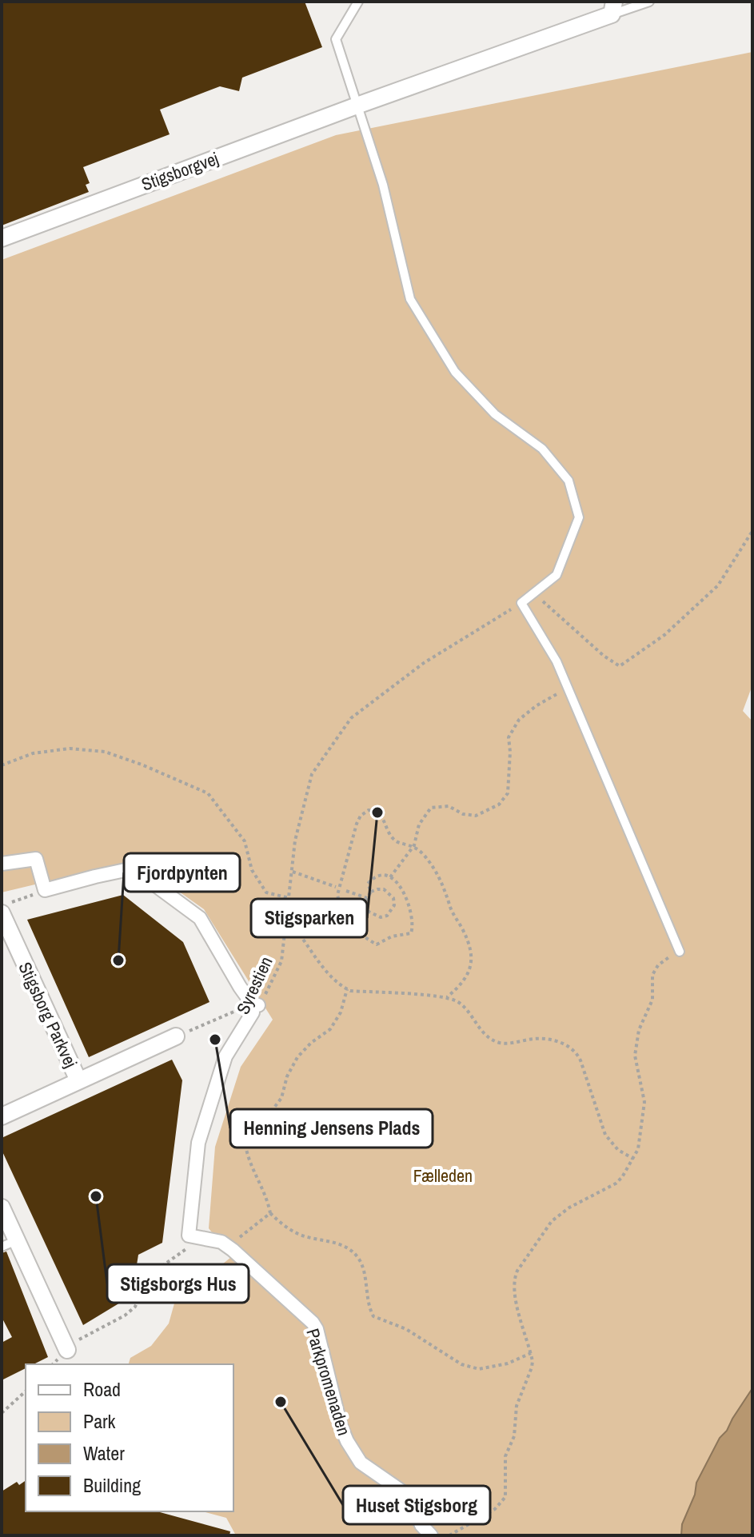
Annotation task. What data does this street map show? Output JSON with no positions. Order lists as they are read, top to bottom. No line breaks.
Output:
{"streets":{"street":["Stigsborgvej","Stigsborg Parkvej","Parkpromenaden"],"path":["Syrestien"]},"parks":["Fælleden"],"places":["Stigsparken","Fjordpynten","Henning Jensens Plads","Stigsborgs Hus","Huset Stigsborg"],"legend":["Road","Park","Water","Building"]}
